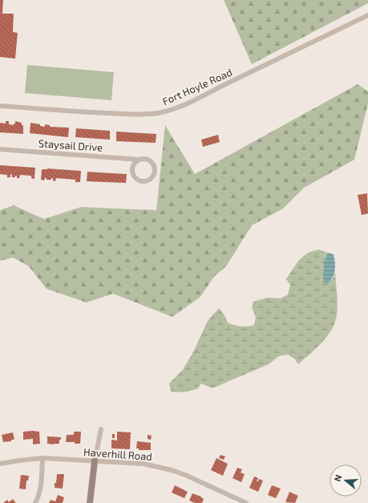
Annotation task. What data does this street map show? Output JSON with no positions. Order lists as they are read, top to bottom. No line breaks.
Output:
{"streets":{"street":["Fort Hoyle Road","Staysail Drive","Haverhill Road"]},"north":"left"}
